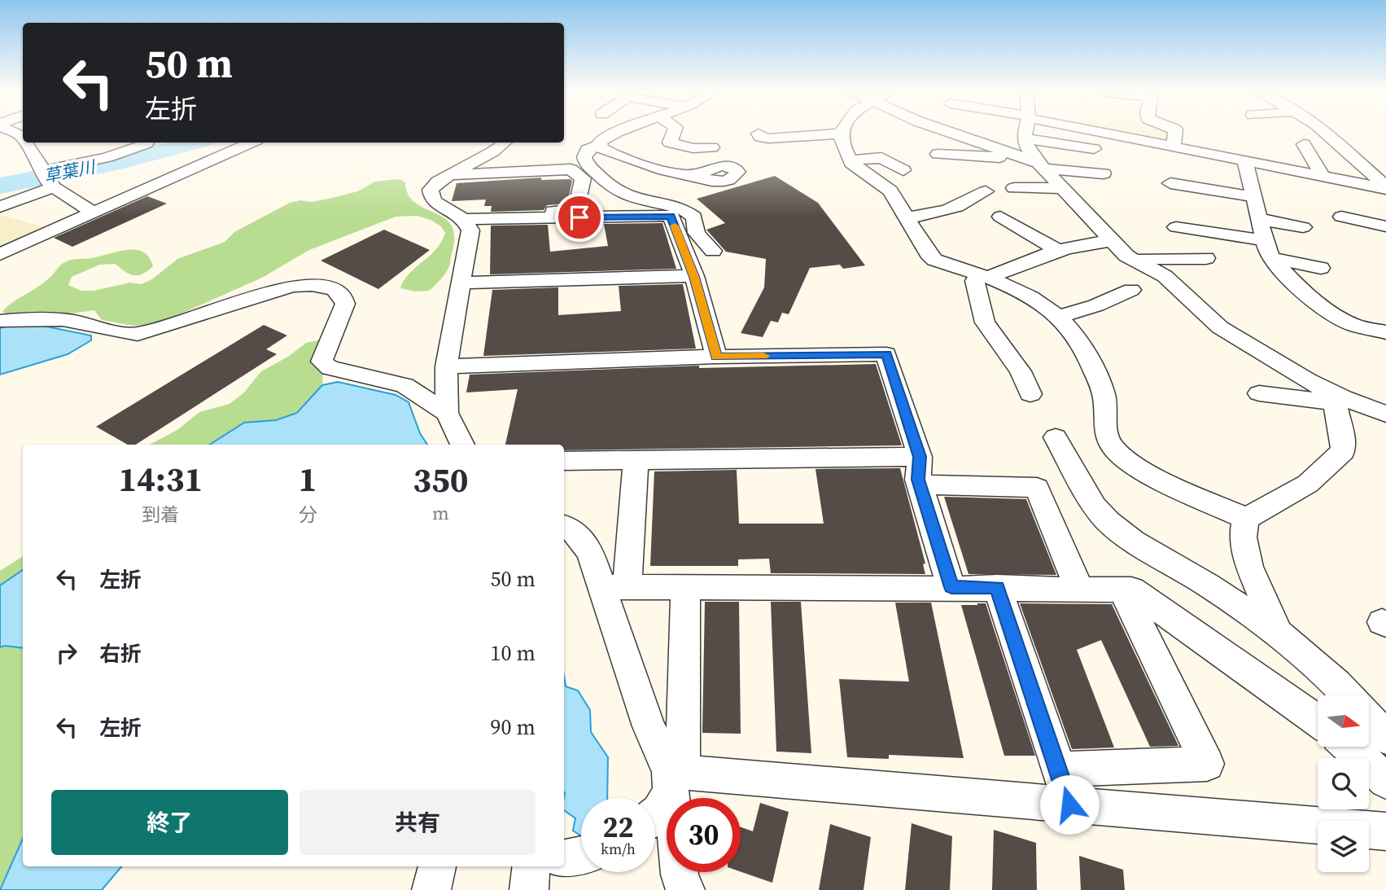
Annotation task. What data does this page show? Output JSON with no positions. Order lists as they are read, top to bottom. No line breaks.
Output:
{"water":["草葉川"],"north":"right","page":{"turn":["50 m","左折"],"eta":["14:31","到着","1","分","350","m"],"list":[{"name":"左折","value":"50 m"},{"name":"右折","value":"10 m"},{"name":"左折","value":"90 m"}],"buttons":["終了","共有"],"speed":"22 km/h","limit":"30"}}
